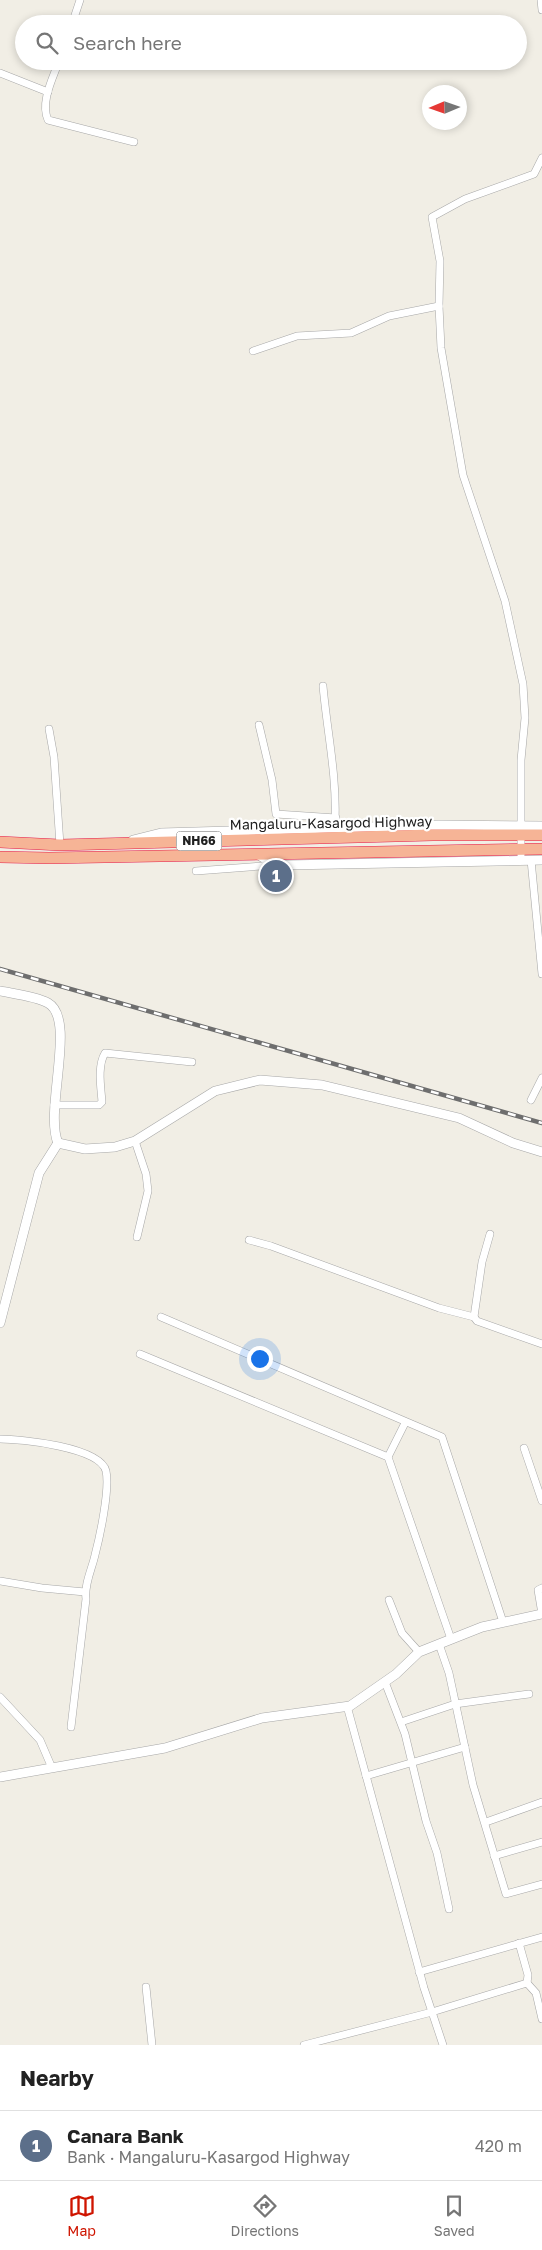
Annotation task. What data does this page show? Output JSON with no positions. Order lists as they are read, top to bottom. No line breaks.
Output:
{"streets":{"highway":["Mangaluru-Kasargod Highway","NH66"]},"north":"left","page":{"search":"Search here","pins":"1","heading":"Nearby","list":[{"mark":"1","name":"Canara Bank","note":"Bank · Mangaluru-Kasargod Highway","value":"420 m"}],"nav":["Map","Directions","Saved"]}}
